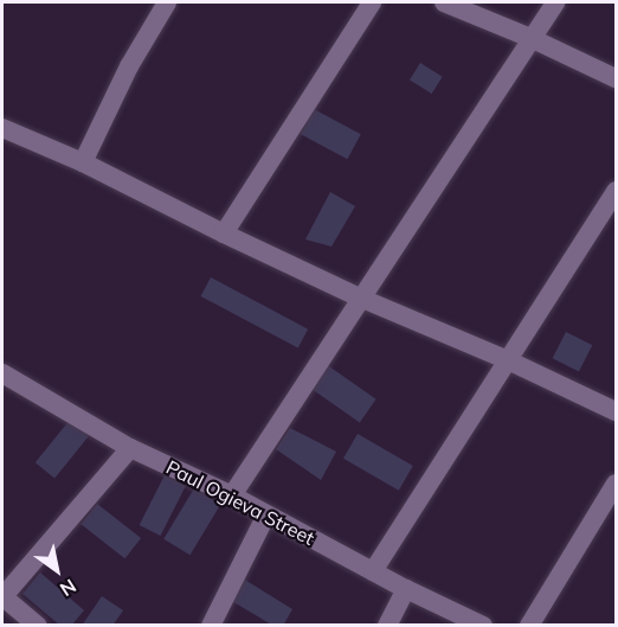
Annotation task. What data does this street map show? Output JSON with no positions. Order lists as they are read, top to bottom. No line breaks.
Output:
{"streets":{"street":["Paul Ogieva Street"]},"north":"bottom right"}
